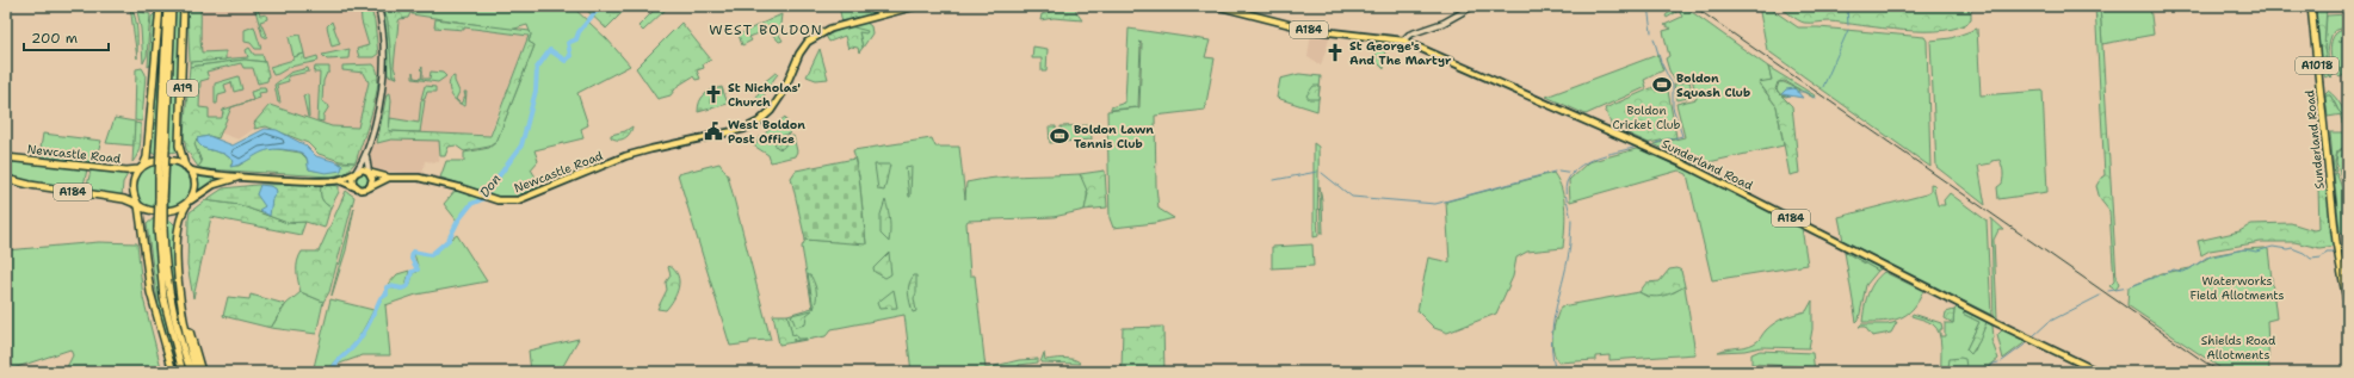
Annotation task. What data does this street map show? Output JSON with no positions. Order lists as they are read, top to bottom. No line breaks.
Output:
{"streets":{"highway":["A184","A1018","A19","Sunderland Road","Newcastle Road"]},"crossings":[["A184","A19"],["A184","Sunderland Road"],["A184","Newcastle Road"],["A19","Newcastle Road"]],"districts":["WEST BOLDON"],"water":["Don"],"parks":["Boldon Cricket Club","Waterworks Field Allotments","Shields Road Allotments"],"places":{"church":["St George's And The Martyr","St Nicholas' Church"],"sports":["Boldon Squash Club","Boldon Lawn Tennis Club"],"public building":["West Boldon Post Office"]},"scale_bar":"200 m"}
